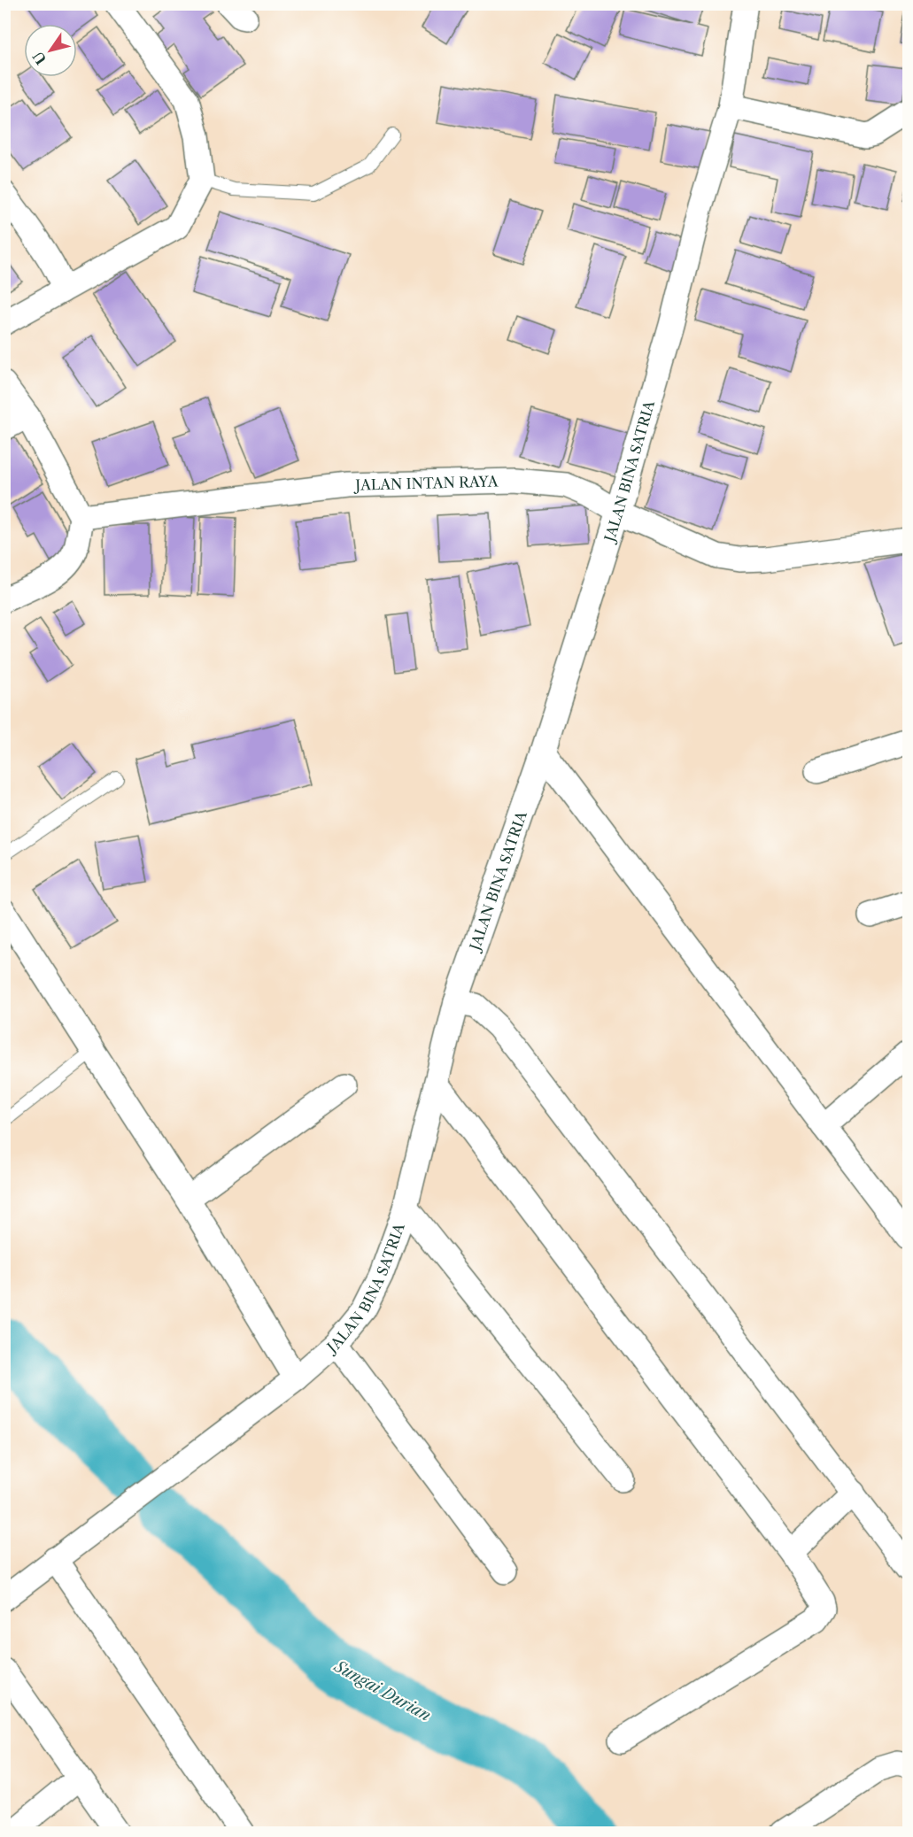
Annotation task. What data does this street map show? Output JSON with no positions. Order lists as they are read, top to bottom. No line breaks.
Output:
{"streets":{"street":["JALAN BINA SATRIA","JALAN INTAN RAYA"]},"crossings":[["JALAN BINA SATRIA","JALAN INTAN RAYA"]],"water":["Sungai Durian"],"north":"bottom left"}
